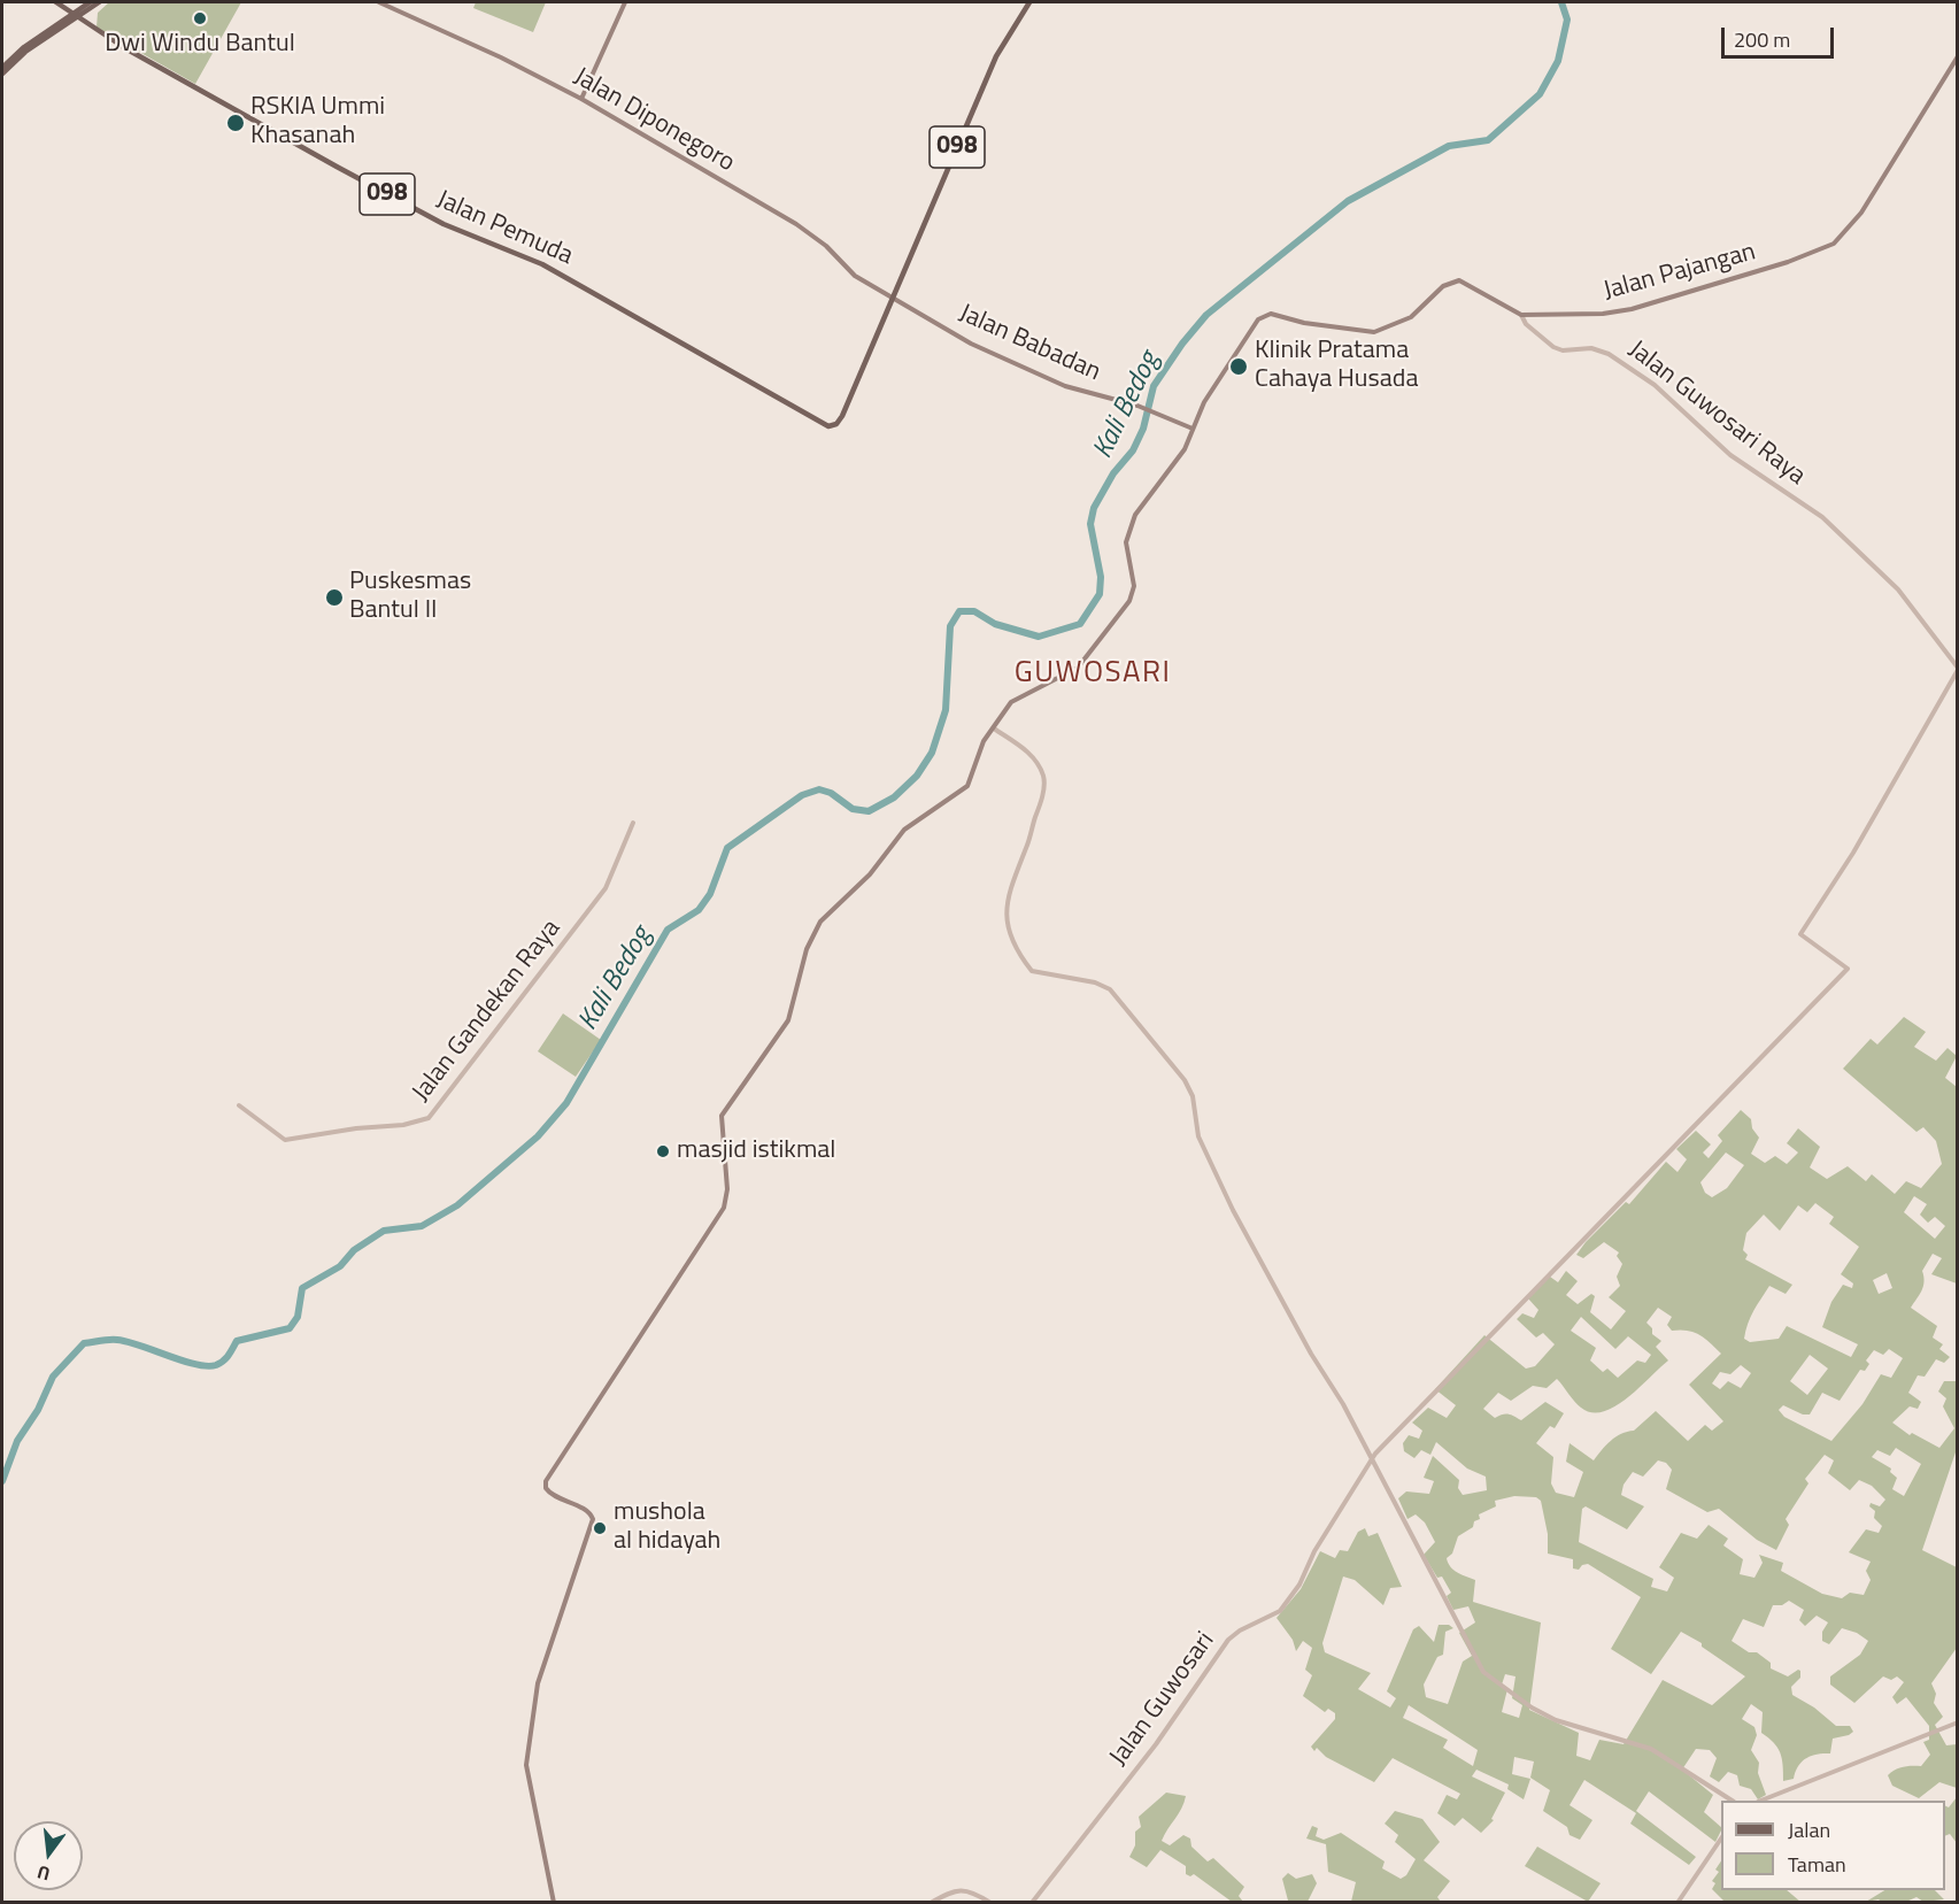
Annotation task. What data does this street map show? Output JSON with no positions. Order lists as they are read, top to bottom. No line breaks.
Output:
{"streets":{"main road":["Jalan Diponegoro","098","Jalan Pemuda","Jalan Pajangan","Jalan Babadan"],"street":["Jalan Guwosari Raya","Jalan Gandekan Raya","Jalan Guwosari"]},"crossings":[["Jalan Diponegoro","098"],["Jalan Diponegoro","Jalan Pemuda"],["Jalan Diponegoro","Jalan Babadan"],["098","Jalan Pemuda"],["098","Jalan Babadan"],["Jalan Pemuda","Jalan Babadan"],["Jalan Pajangan","Jalan Babadan"],["Jalan Pajangan","Jalan Guwosari Raya"],["Jalan Guwosari Raya","Jalan Guwosari"]],"districts":["GUWOSARI"],"water":["Kali Bedog"],"places":["Dwi Windu Bantul","RSKIA Ummi Khasanah","Klinik Pratama Cahaya Husada","Puskesmas Bantul II","masjid istikmal","mushola al hidayah"],"legend":["Jalan","Taman"],"scale_bar":"200 m","north":"bottom"}
